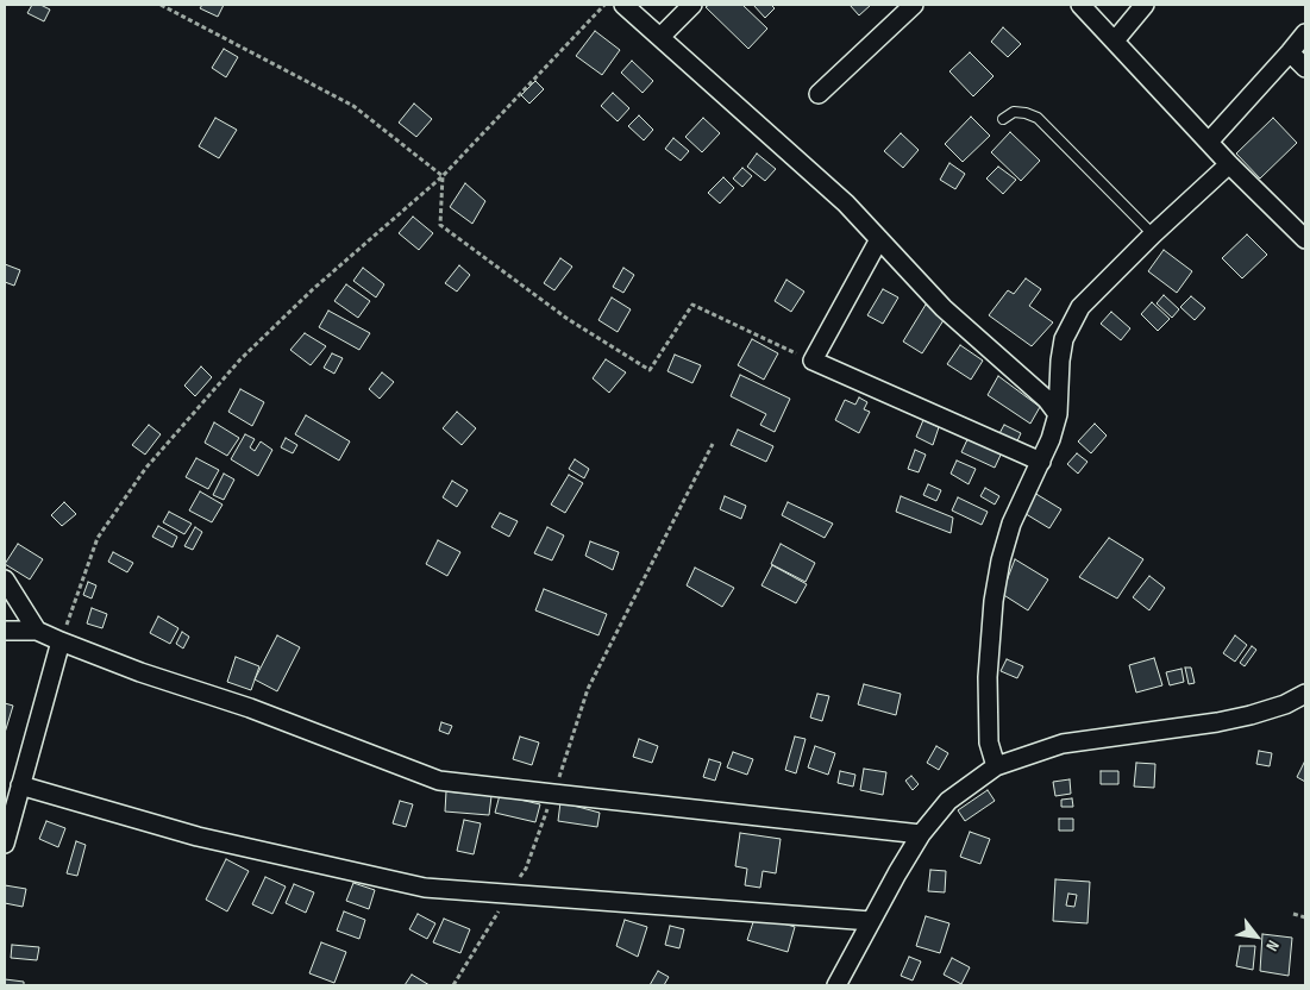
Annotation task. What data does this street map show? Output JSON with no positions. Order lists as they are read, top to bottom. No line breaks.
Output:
{"north":"bottom right"}
